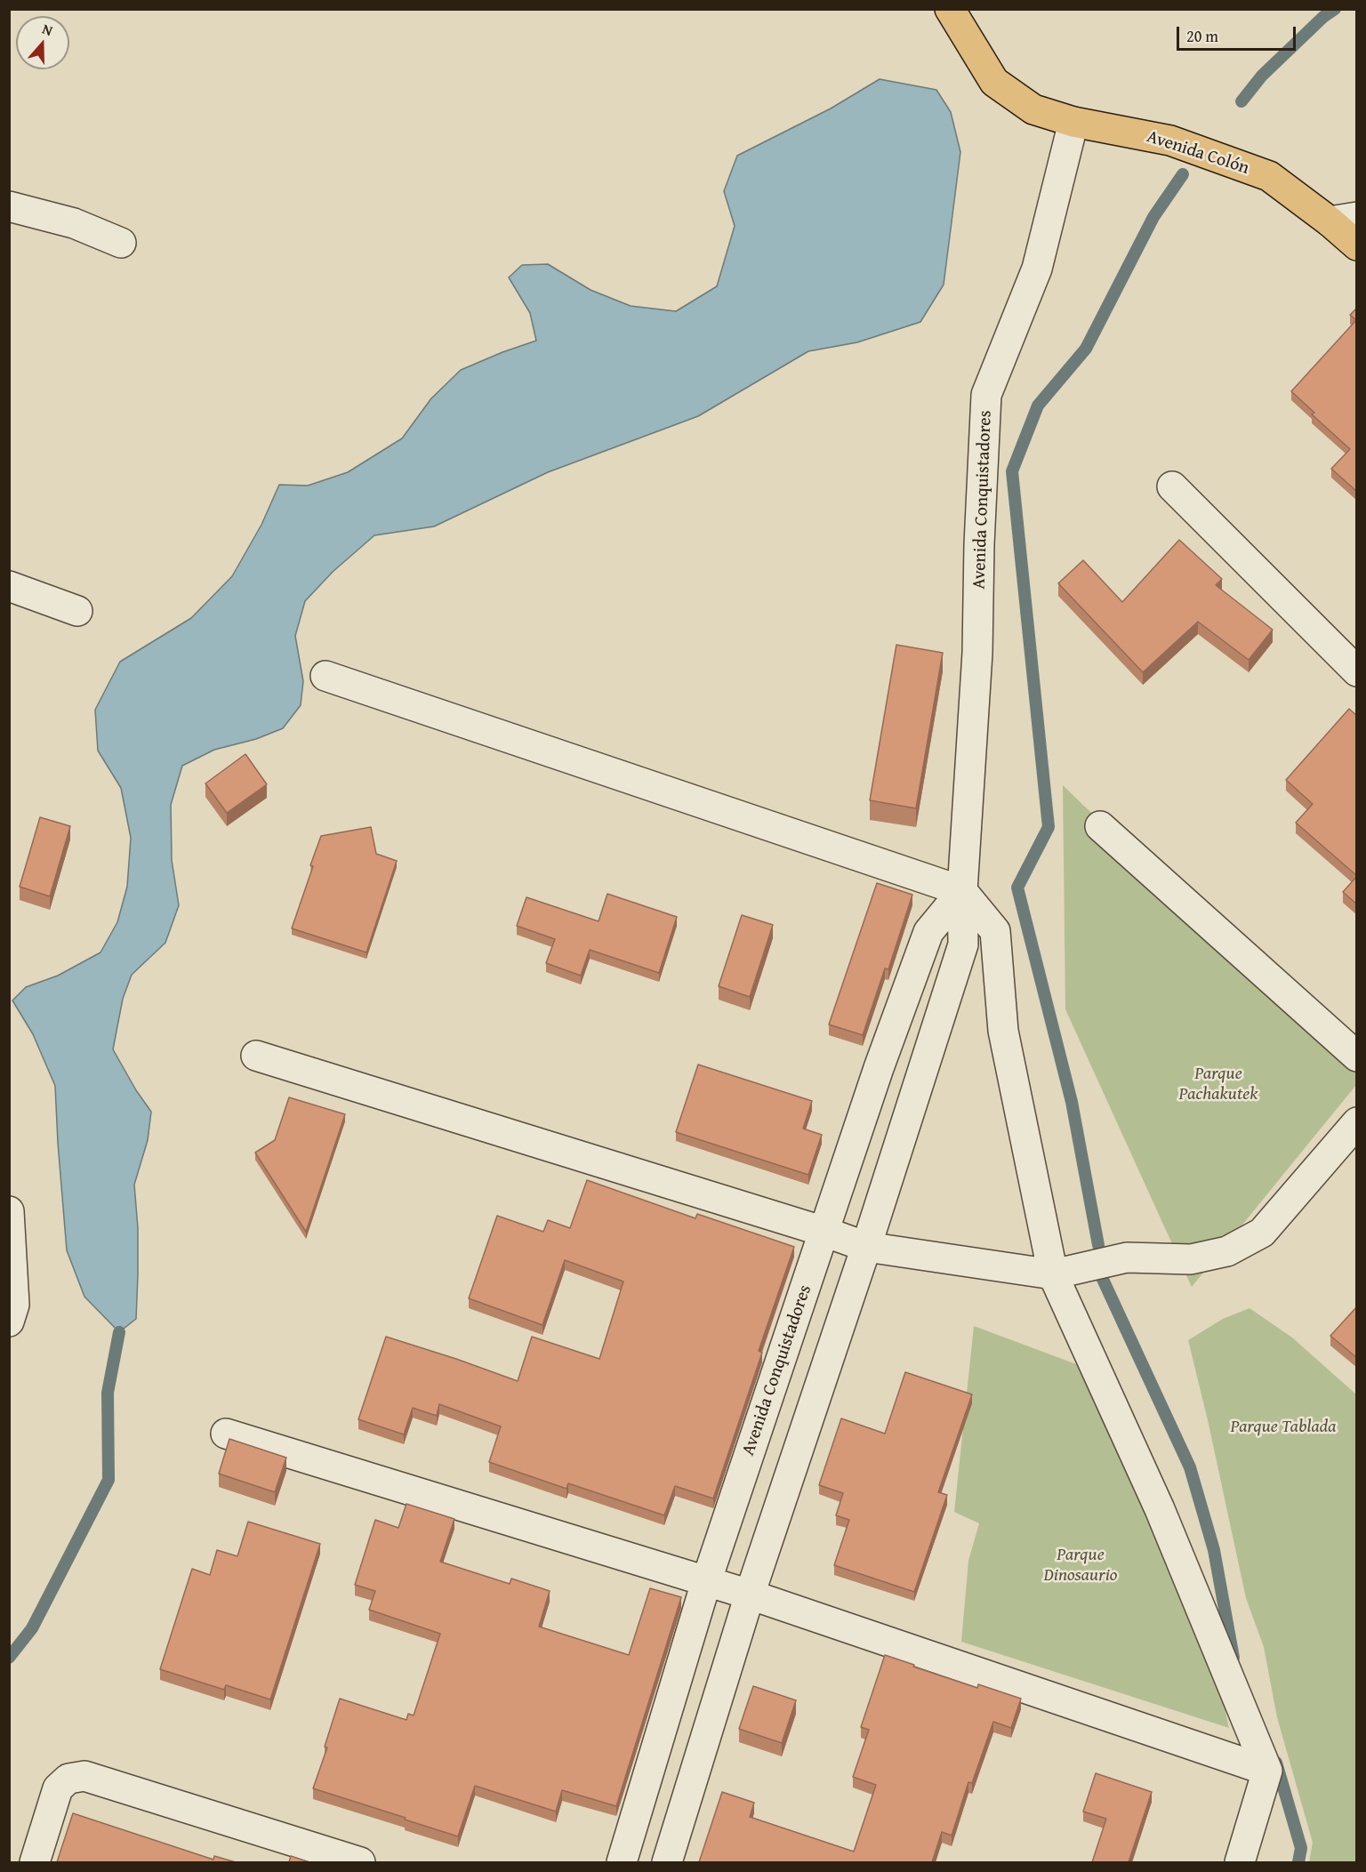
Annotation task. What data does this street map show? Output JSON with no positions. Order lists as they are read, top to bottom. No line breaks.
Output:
{"streets":{"main road":["Avenida Colón"],"street":["Avenida Conquistadores"]},"crossings":[["Avenida Colón","Avenida Conquistadores"]],"parks":["Parque Pachakutek","Parque Tablada","Parque Dinosaurio"],"scale_bar":"20 m","north":"top"}
